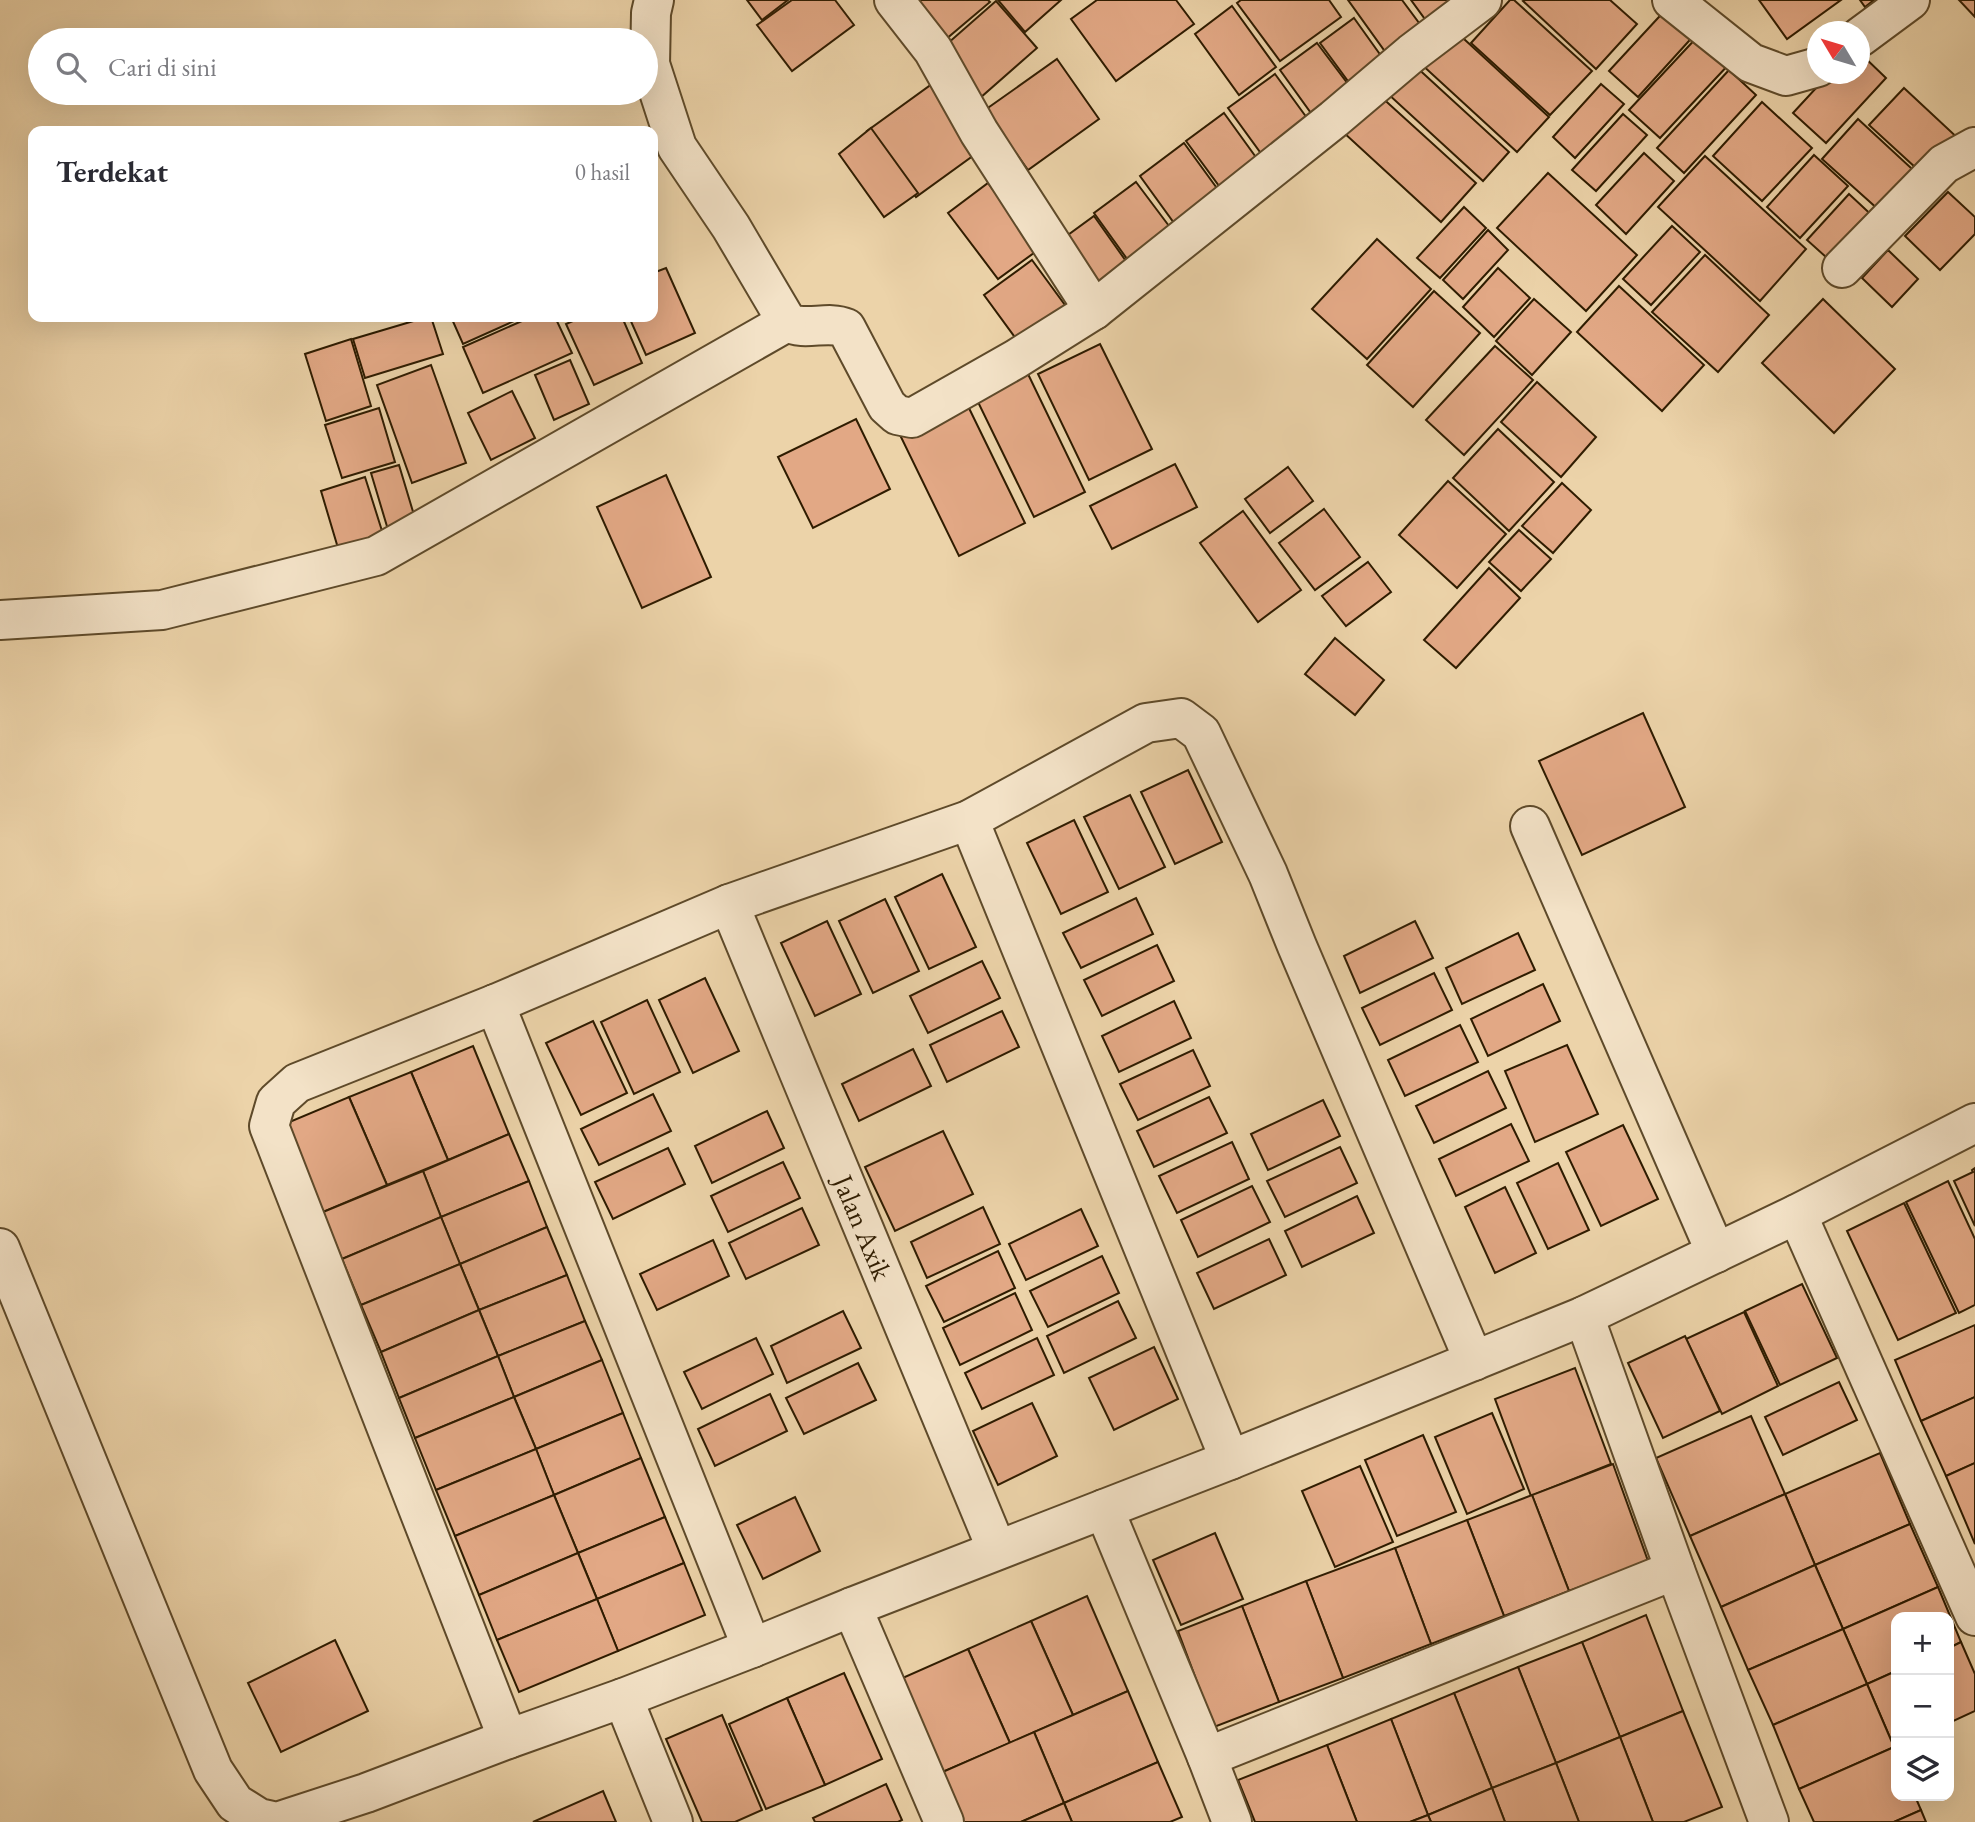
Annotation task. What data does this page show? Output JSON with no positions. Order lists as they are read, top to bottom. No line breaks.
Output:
{"streets":{"street":["Jalan Axik"]},"north":"top left","page":{"search":"Cari di sini","heading":["Terdekat","0 hasil"],"map_buttons":["+","−"]}}
